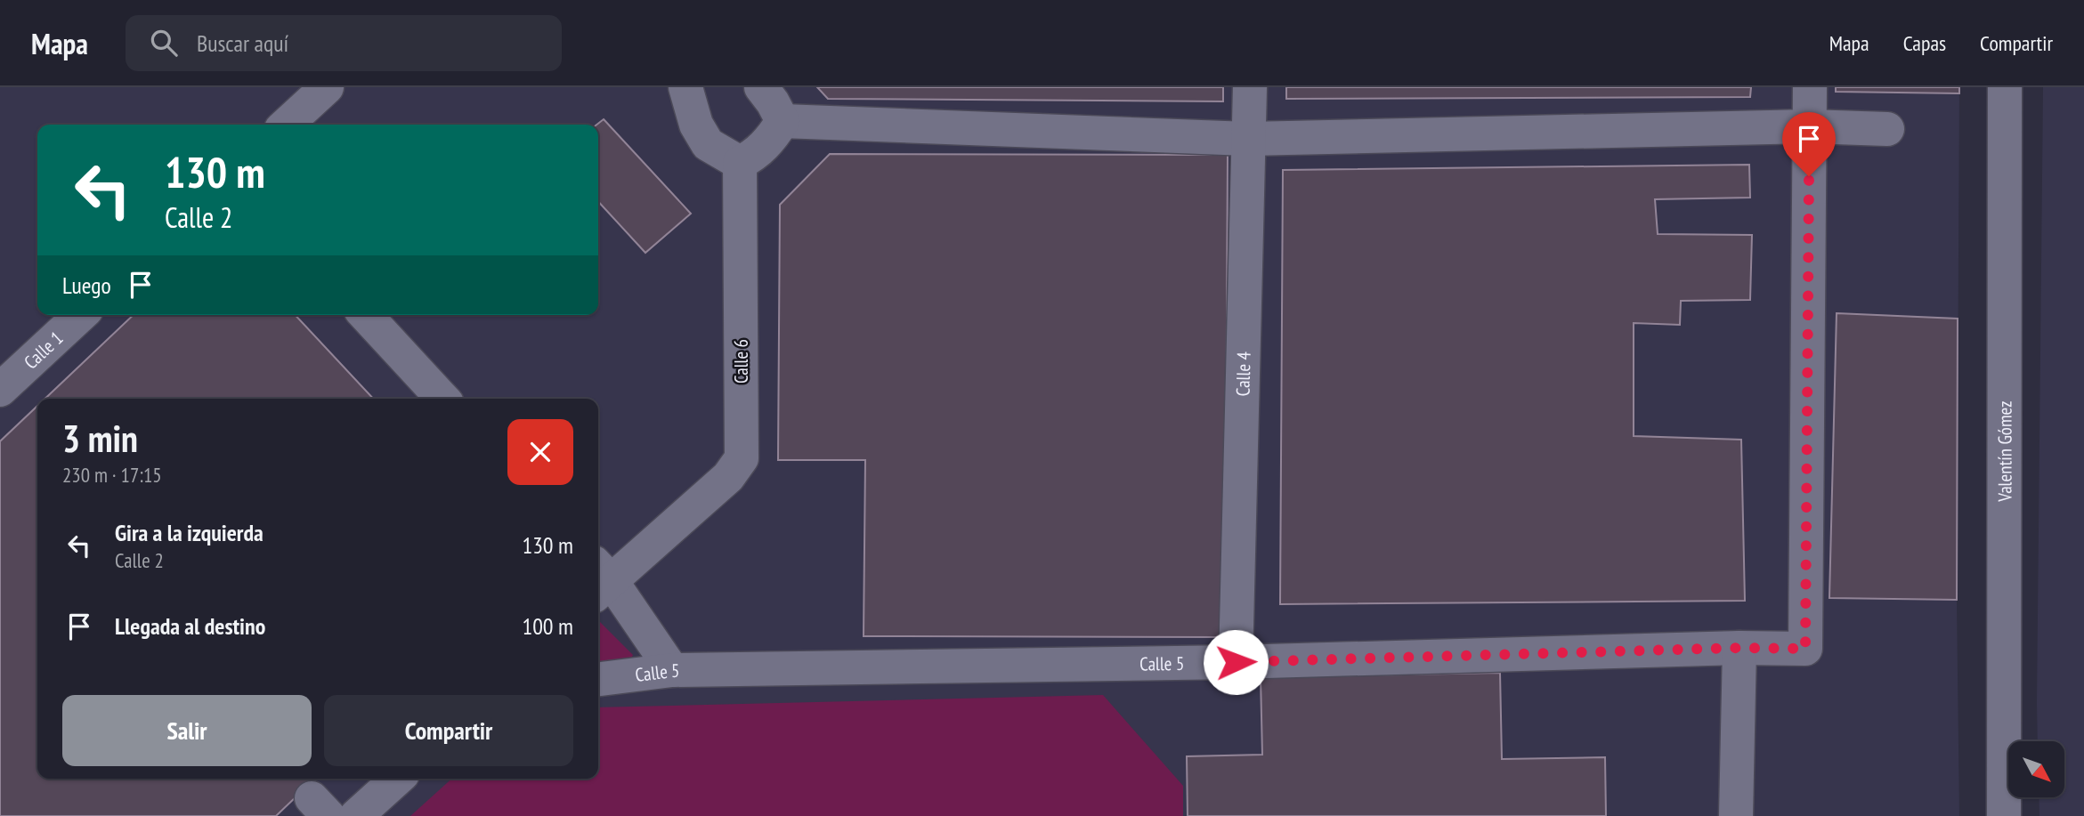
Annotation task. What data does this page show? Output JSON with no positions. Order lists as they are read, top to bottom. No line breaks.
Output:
{"streets":{"street":["Calle 1","Calle 6","Calle 4","Valentín Gómez","Calle 5"]},"crossings":[["Calle 4","Calle 5"]],"north":"bottom right","page":{"header":"Mapa","search":"Buscar aquí","nav":["Mapa","Capas","Compartir"],"turn":["130 m","Calle 2"],"then":"Luego","heading":["3 min","230 m · 17:15"],"list":[{"name":"Gira a la izquierda","note":"Calle 2","value":"130 m"},{"name":"Llegada al destino","value":"100 m"}],"buttons":["Salir","Compartir"]}}
